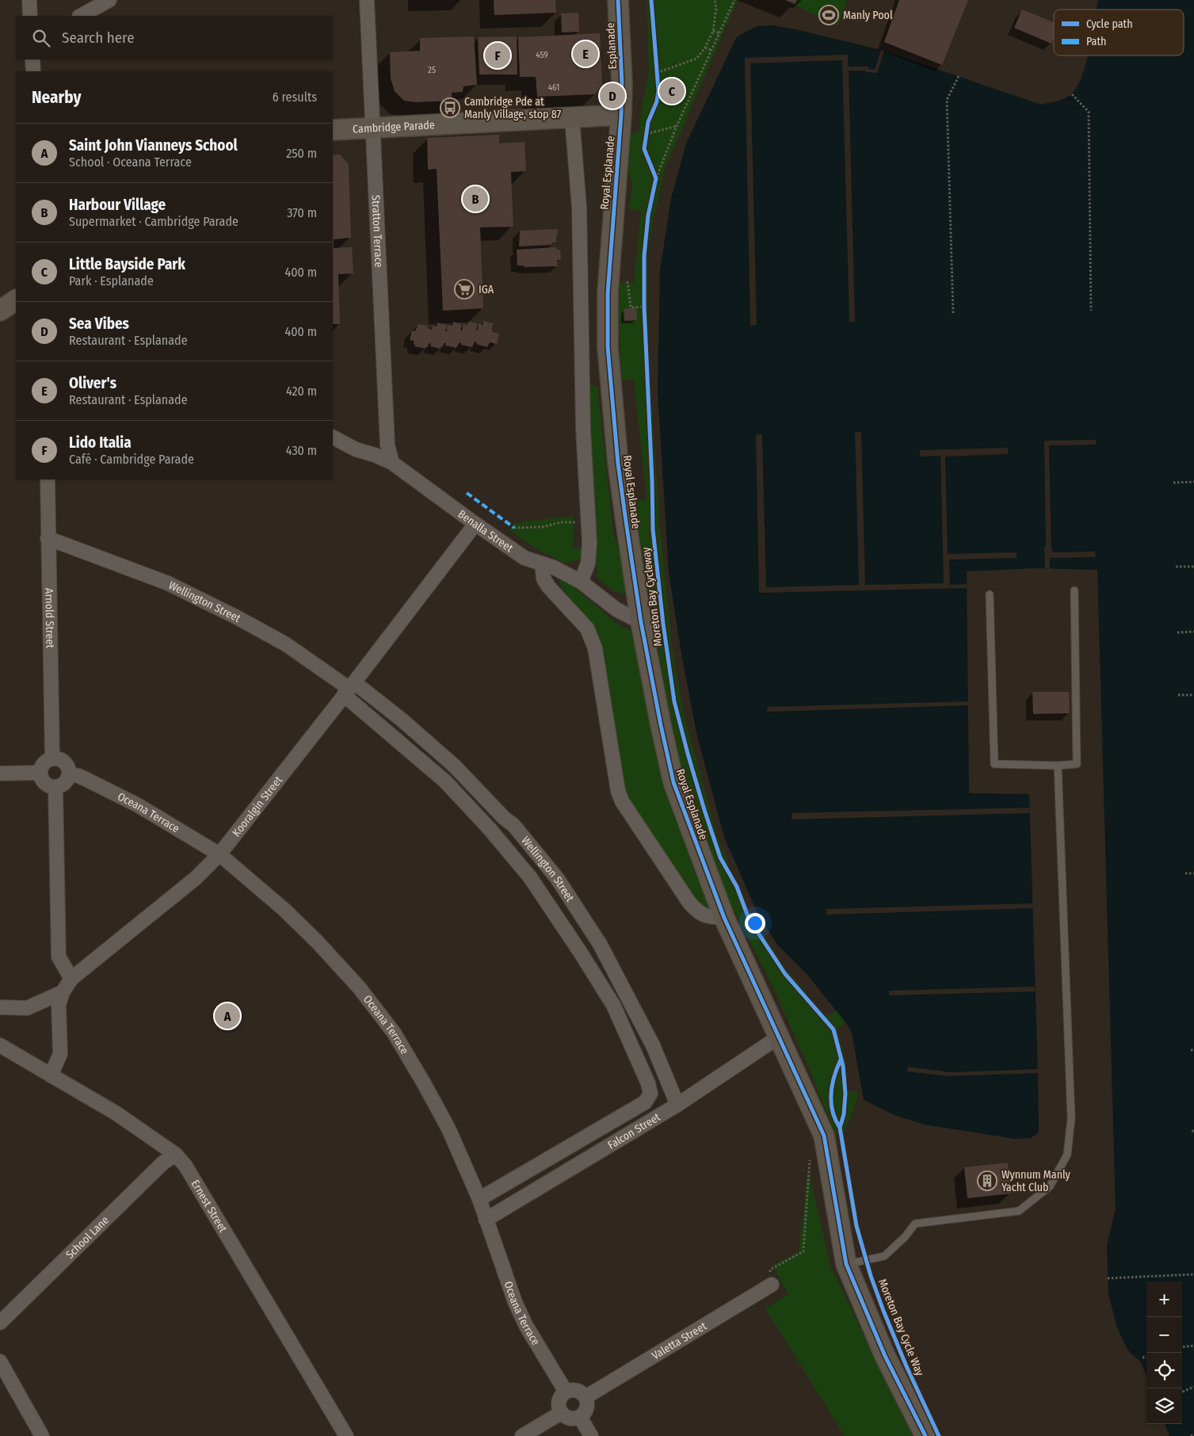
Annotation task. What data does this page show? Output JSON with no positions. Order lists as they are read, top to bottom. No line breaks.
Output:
{"streets":{"street":["Esplanade","Cambridge Parade","Royal Esplanade","Stratton Terrace","Benalla Street","Wellington Street","Arnold Street","Kooralgin Street","Oceana Terrace","Falcon Street","Ernest Street","School Lane","Valetta Street"],"cycle path":["Moreton Bay Cycleway","Moreton Bay Cycle Way"]},"crossings":[["Esplanade","Cambridge Parade"],["Esplanade","Royal Esplanade"],["Cambridge Parade","Royal Esplanade"],["Cambridge Parade","Stratton Terrace"],["Royal Esplanade","Benalla Street"],["Royal Esplanade","Falcon Street"],["Stratton Terrace","Benalla Street"],["Benalla Street","Kooralgin Street"],["Wellington Street","Arnold Street"],["Wellington Street","Kooralgin Street"],["Wellington Street","Falcon Street"],["Arnold Street","Oceana Terrace"],["Kooralgin Street","Oceana Terrace"],["Kooralgin Street","Ernest Street"],["Oceana Terrace","Falcon Street"],["Oceana Terrace","Valetta Street"],["Ernest Street","School Lane"]],"places":{"sports":["Manly Pool"],"bus stop":["Cambridge Pde at Manly Village, stop 87"],"supermarket":["IGA"],"building":["Wynnum Manly Yacht Club"]},"house_numbers":["459","25","461"],"legend":["Cycle path","Path"],"page":{"search":"Search here","pins":["E","F","C","D","B","A"],"heading":["Nearby","6 results"],"list":[{"mark":"A","name":"Saint John Vianneys School","note":"School · Oceana Terrace","value":"250 m"},{"mark":"B","name":"Harbour Village","note":"Supermarket · Cambridge Parade","value":"370 m"},{"mark":"C","name":"Little Bayside Park","note":"Park · Esplanade","value":"400 m"},{"mark":"D","name":"Sea Vibes","note":"Restaurant · Esplanade","value":"400 m"},{"mark":"E","name":"Oliver's","note":"Restaurant · Esplanade","value":"420 m"},{"mark":"F","name":"Lido Italia","note":"Café · Cambridge Parade","value":"430 m"}],"map_buttons":["+","−"]}}
